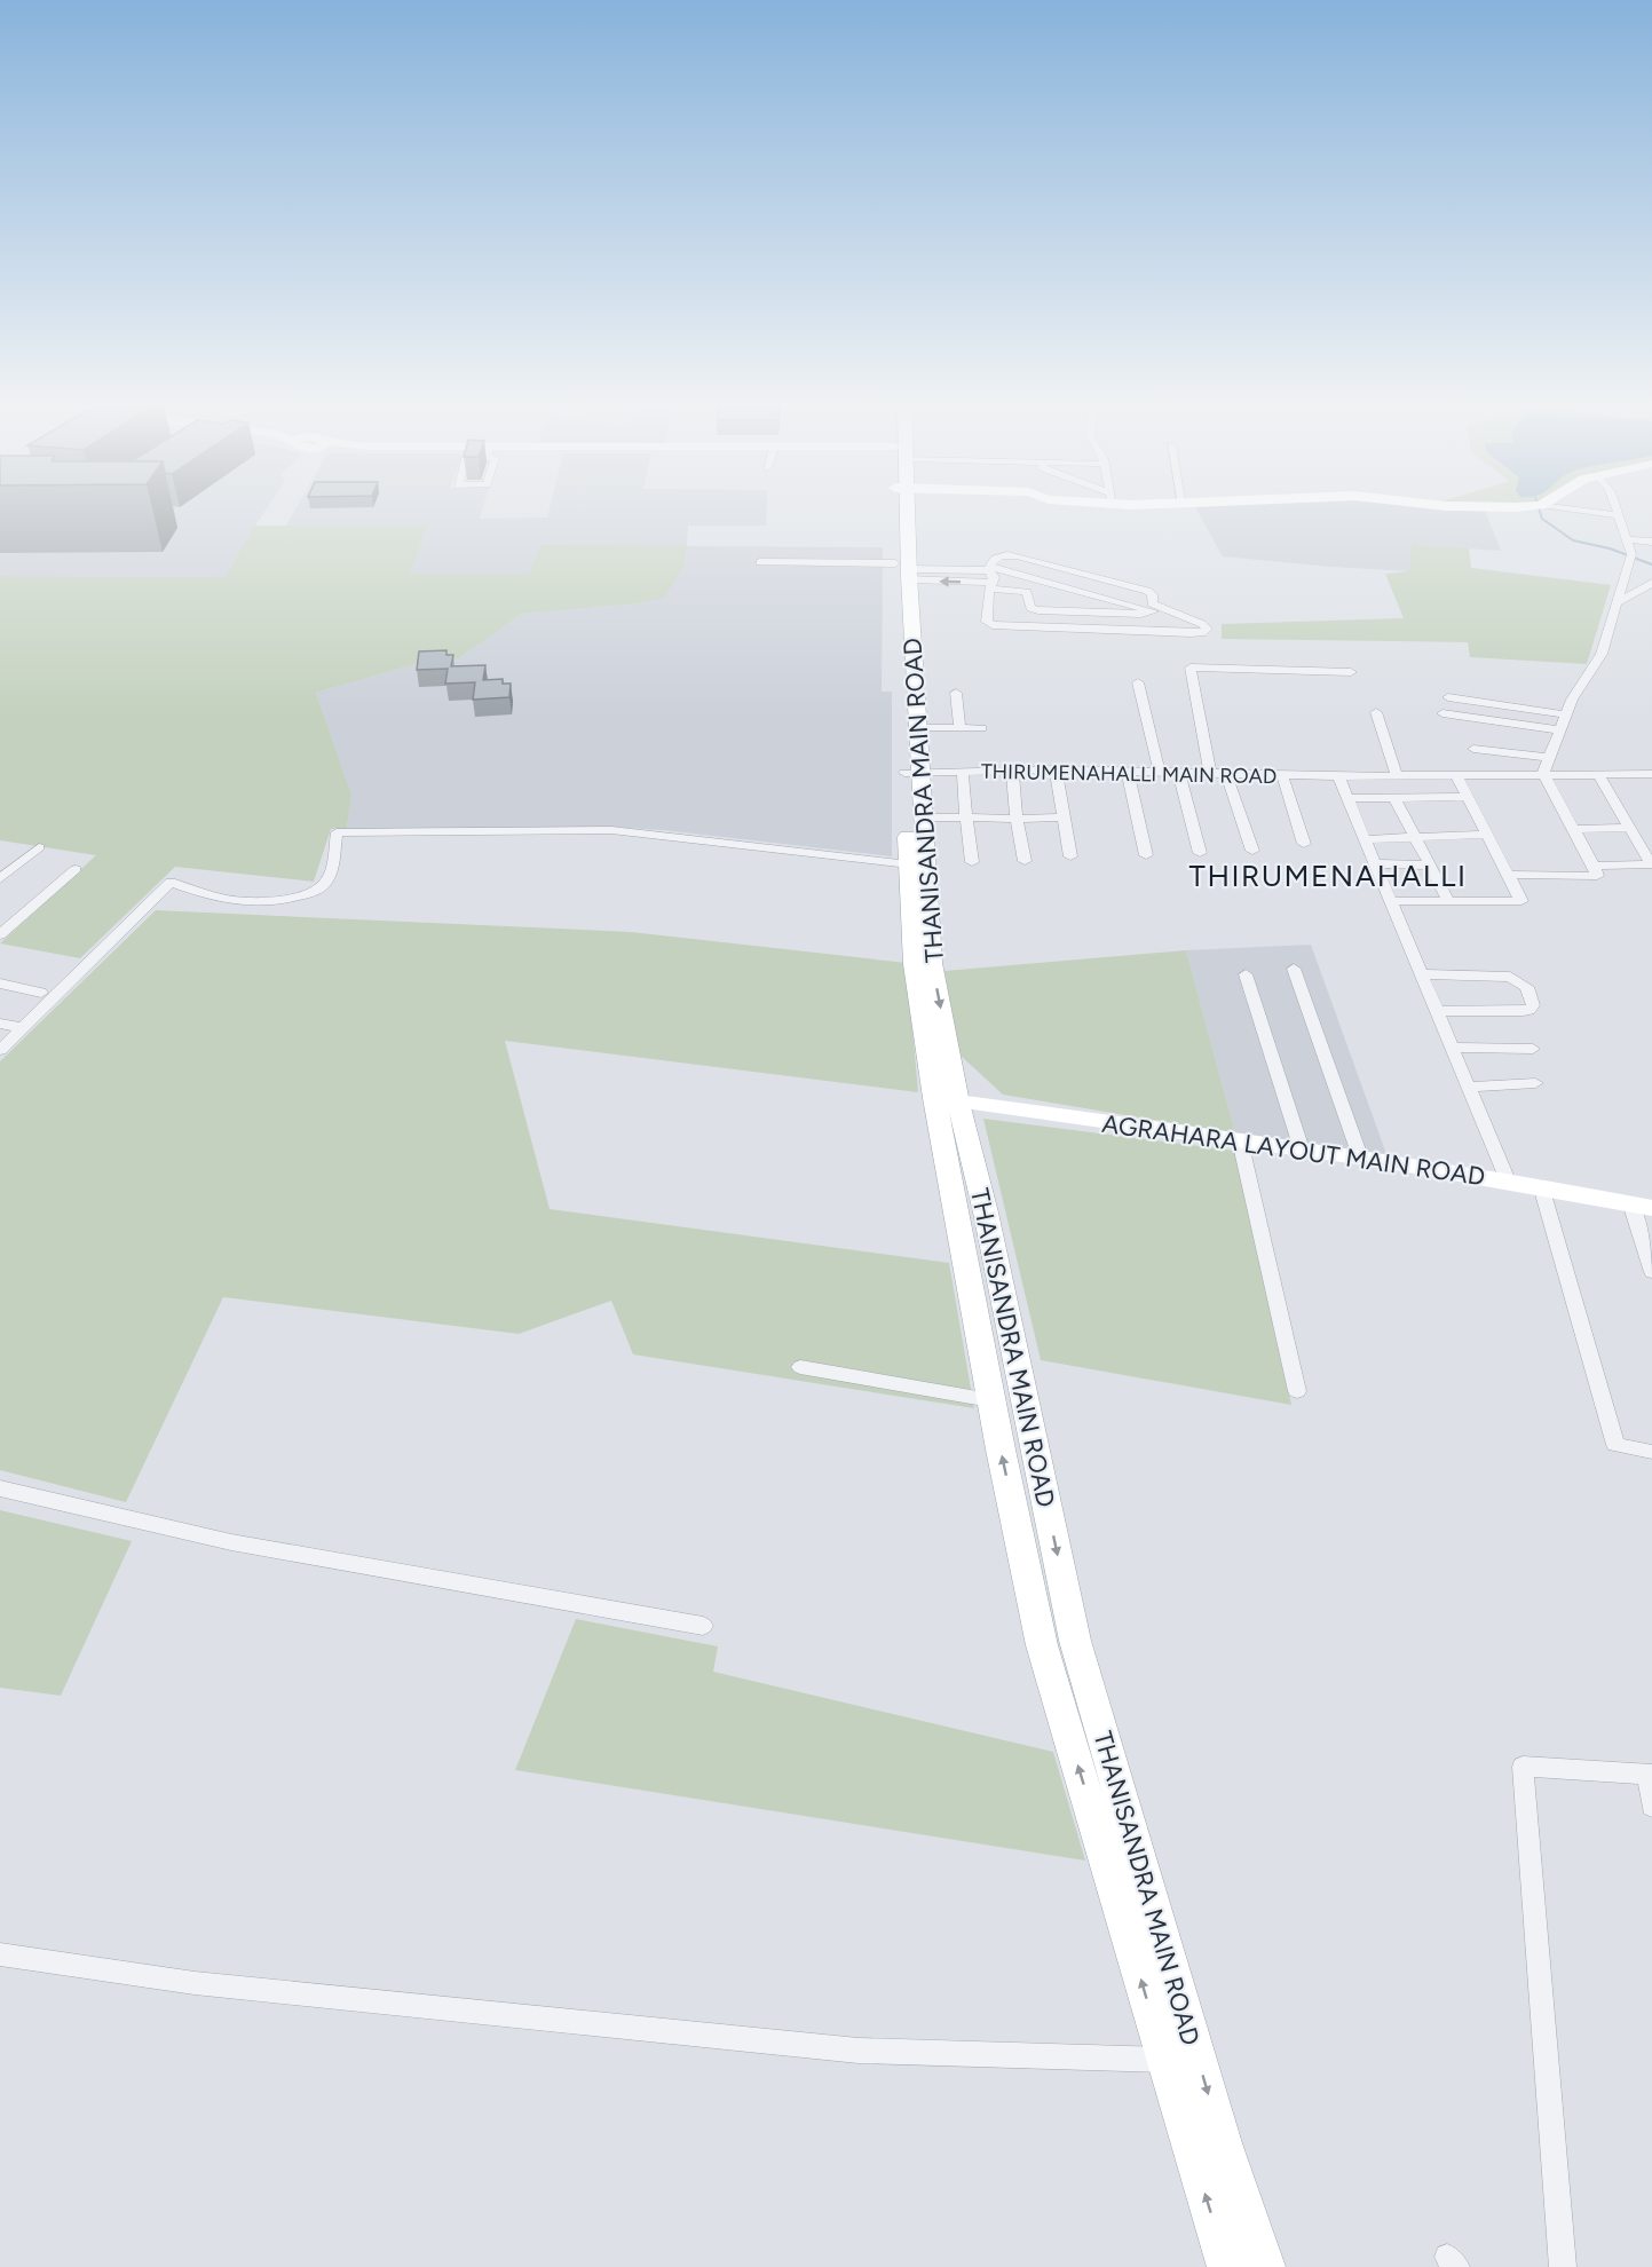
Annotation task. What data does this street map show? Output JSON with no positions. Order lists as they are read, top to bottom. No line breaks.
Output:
{"streets":{"main road":["THANISANDRA MAIN ROAD"],"street":["THIRUMENAHALLI MAIN ROAD","AGRAHARA LAYOUT MAIN ROAD"]},"crossings":[["THIRUMENAHALLI MAIN ROAD","THANISANDRA MAIN ROAD"],["THANISANDRA MAIN ROAD","AGRAHARA LAYOUT MAIN ROAD"]],"districts":["THIRUMENAHALLI"]}
